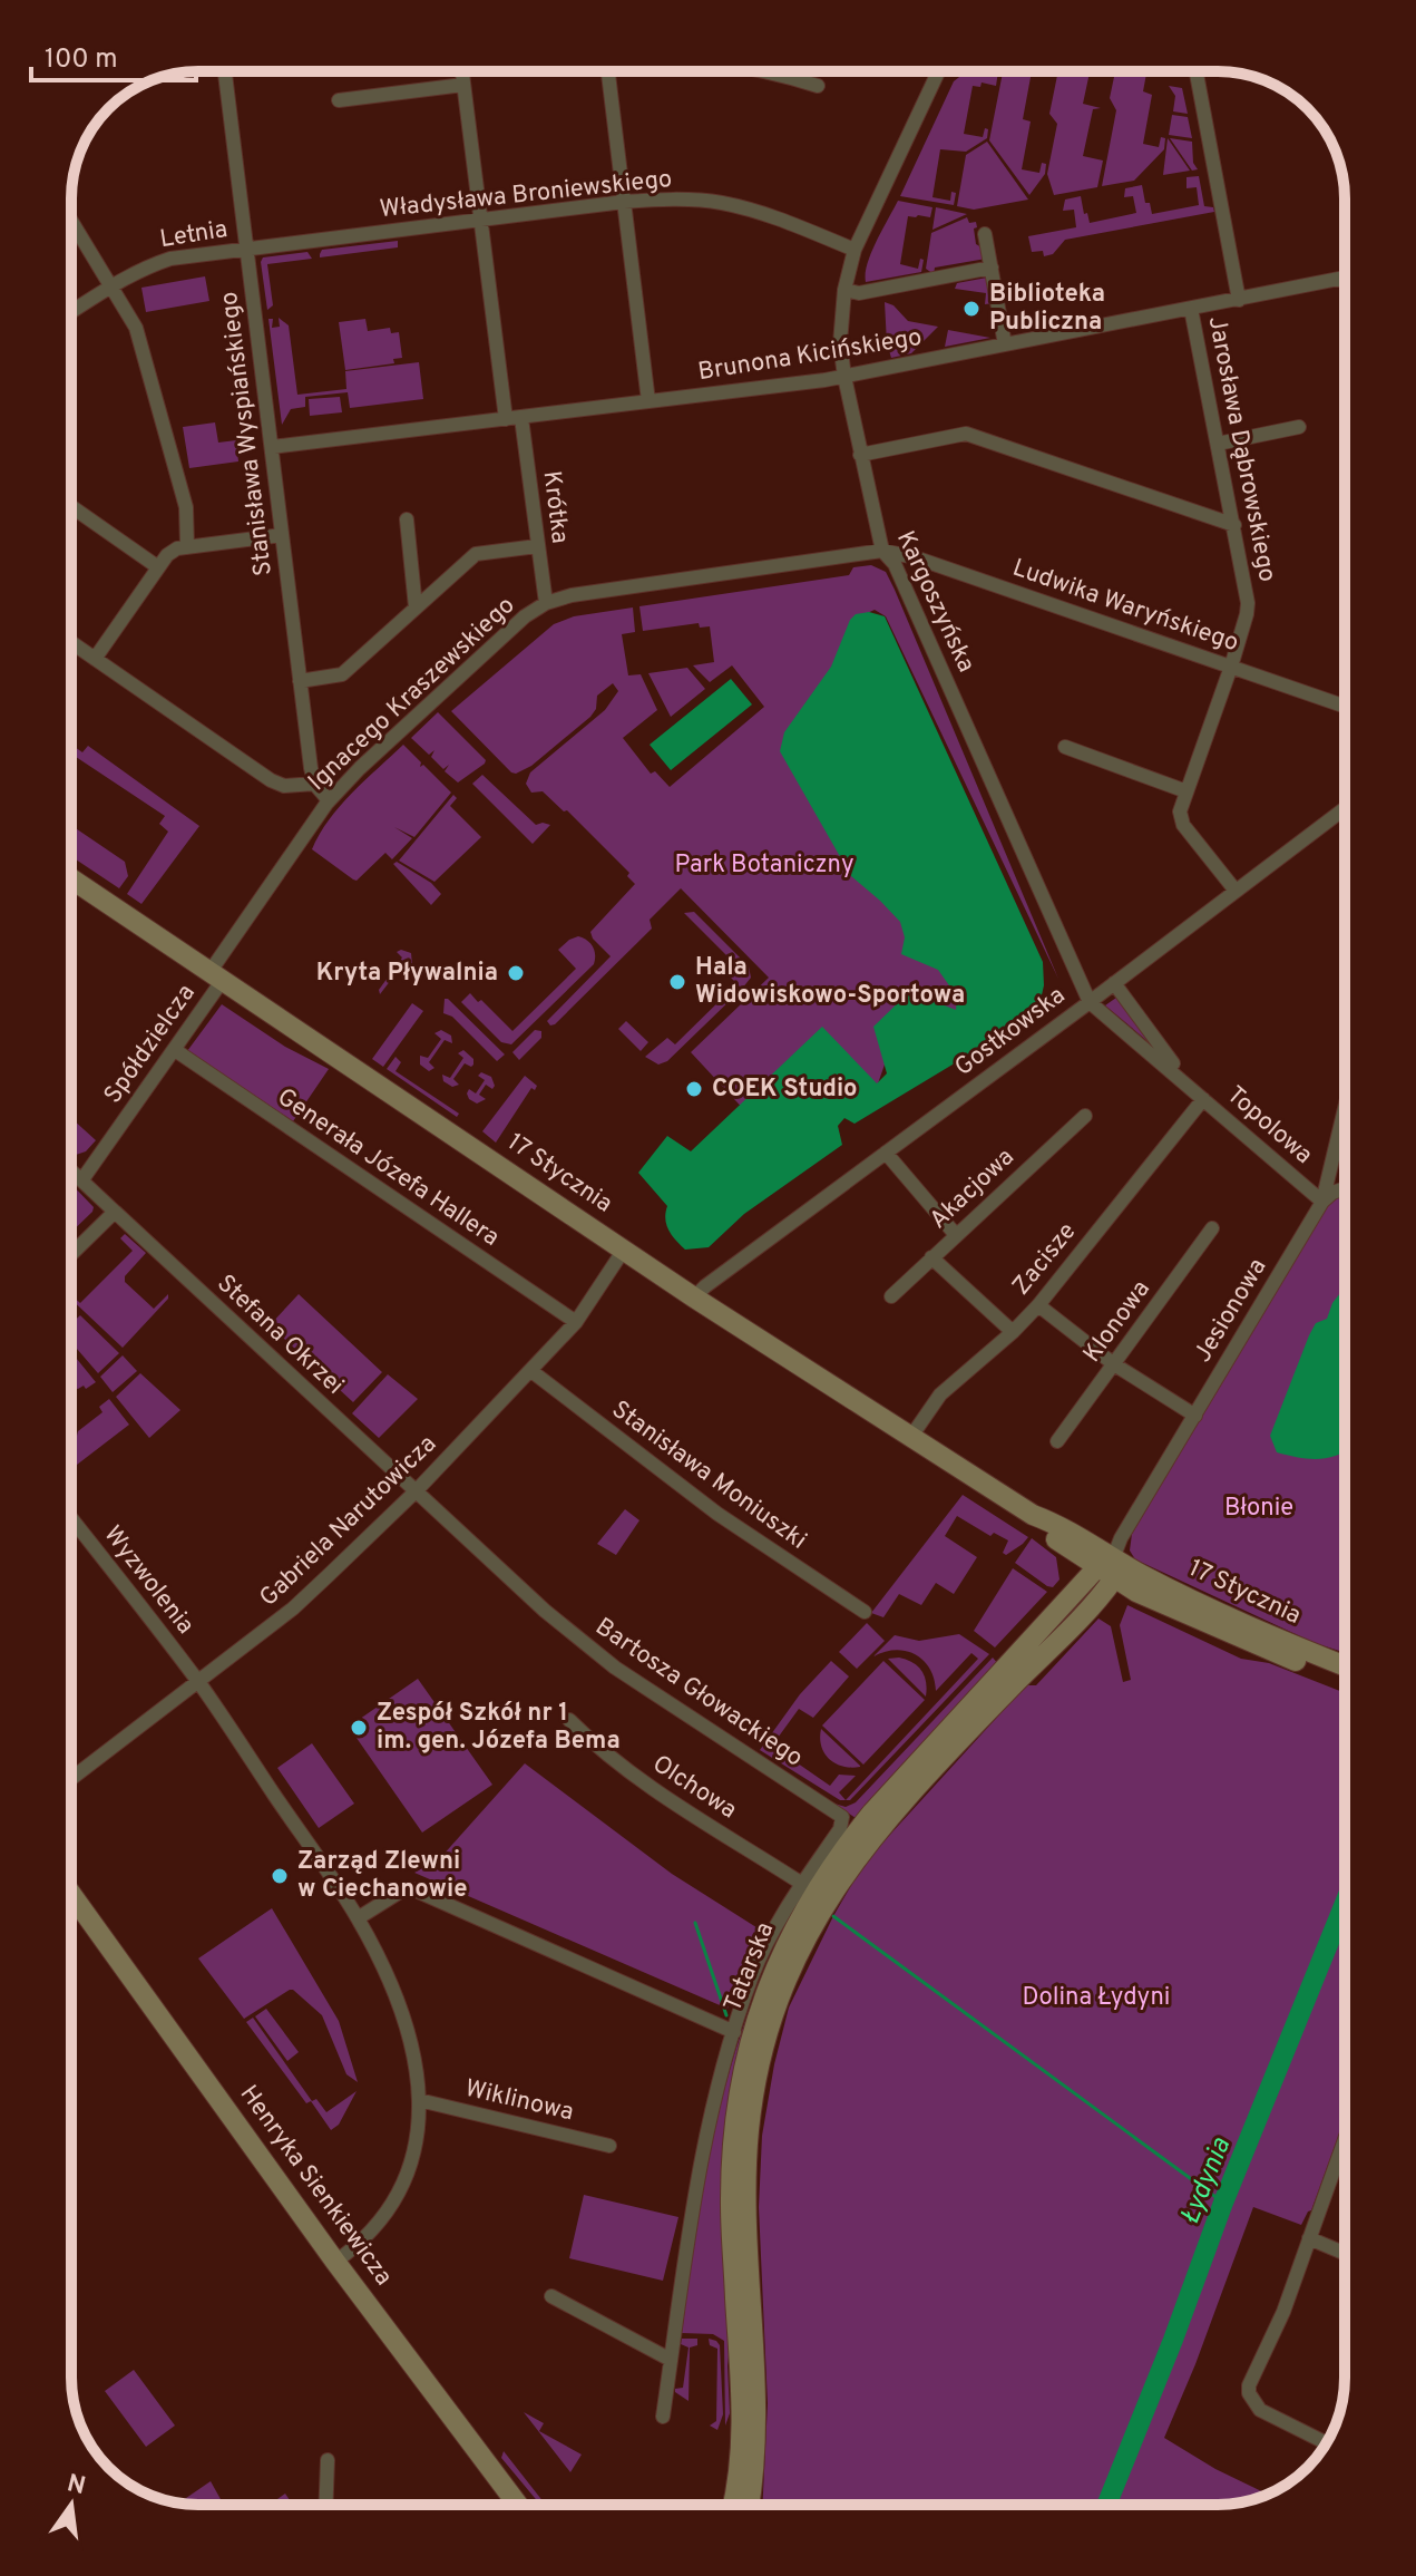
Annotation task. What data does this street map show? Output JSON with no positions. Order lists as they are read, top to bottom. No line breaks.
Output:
{"streets":{"main road":["17 Stycznia","Tatarska","Henryka Sienkiewicza"],"street":["Władysława Broniewskiego","Letnia","Brunona Kicińskiego","Stanisława Wyspiańskiego","Jarosława Dąbrowskiego","Krótka","Kargoszyńska","Ludwika Waryńskiego","Ignacego Kraszewskiego","Gostkowska","Spółdzielcza","Topolowa","Generała Józefa Hallera","Akacjowa","Zacisze","Jesionowa","Klonowa","Stefana Okrzei","Stanisława Moniuszki","Gabriela Narutowicza","Wyzwolenia","Bartosza Głowackiego","Olchowa","Wiklinowa"]},"crossings":[["Władysława Broniewskiego","Letnia"],["Władysława Broniewskiego","Stanisława Wyspiańskiego"],["Władysława Broniewskiego","Kargoszyńska"],["Letnia","Stanisława Wyspiańskiego"],["Brunona Kicińskiego","Stanisława Wyspiańskiego"],["Brunona Kicińskiego","Jarosława Dąbrowskiego"],["Brunona Kicińskiego","Krótka"],["Brunona Kicińskiego","Kargoszyńska"],["Jarosława Dąbrowskiego","Ludwika Waryńskiego"],["Jarosława Dąbrowskiego","Gostkowska"],["Krótka","Ignacego Kraszewskiego"],["Kargoszyńska","Ludwika Waryńskiego"],["Kargoszyńska","Ignacego Kraszewskiego"],["Kargoszyńska","Gostkowska"],["Kargoszyńska","Topolowa"],["Ludwika Waryńskiego","Ignacego Kraszewskiego"],["Ignacego Kraszewskiego","Spółdzielcza"],["Ignacego Kraszewskiego","17 Stycznia"],["Gostkowska","Topolowa"],["Gostkowska","17 Stycznia"],["Spółdzielcza","Generała Józefa Hallera"],["Spółdzielcza","17 Stycznia"],["Spółdzielcza","Stefana Okrzei"],["Topolowa","Zacisze"],["Topolowa","Jesionowa"],["Generała Józefa Hallera","Gabriela Narutowicza"],["17 Stycznia","Zacisze"],["17 Stycznia","Jesionowa"],["17 Stycznia","Gabriela Narutowicza"],["17 Stycznia","Tatarska"],["Jesionowa","Tatarska"],["Stefana Okrzei","Gabriela Narutowicza"],["Stefana Okrzei","Bartosza Głowackiego"],["Stanisława Moniuszki","Gabriela Narutowicza"],["Gabriela Narutowicza","Wyzwolenia"],["Gabriela Narutowicza","Bartosza Głowackiego"],["Wyzwolenia","Wiklinowa"],["Wyzwolenia","Henryka Sienkiewicza"],["Bartosza Głowackiego","Tatarska"],["Olchowa","Tatarska"]],"water":["Łydynia"],"parks":["Park Botaniczny","Błonie","Dolina Łydyni"],"places":["Biblioteka Publiczna","Kryta Pływalnia","Hala Widowiskowo-Sportowa","COEK Studio","Zespół Szkół nr 1 im. gen. Józefa Bema","Zarząd Zlewni w Ciechanowie"],"scale_bar":"100 m","north":"top"}
